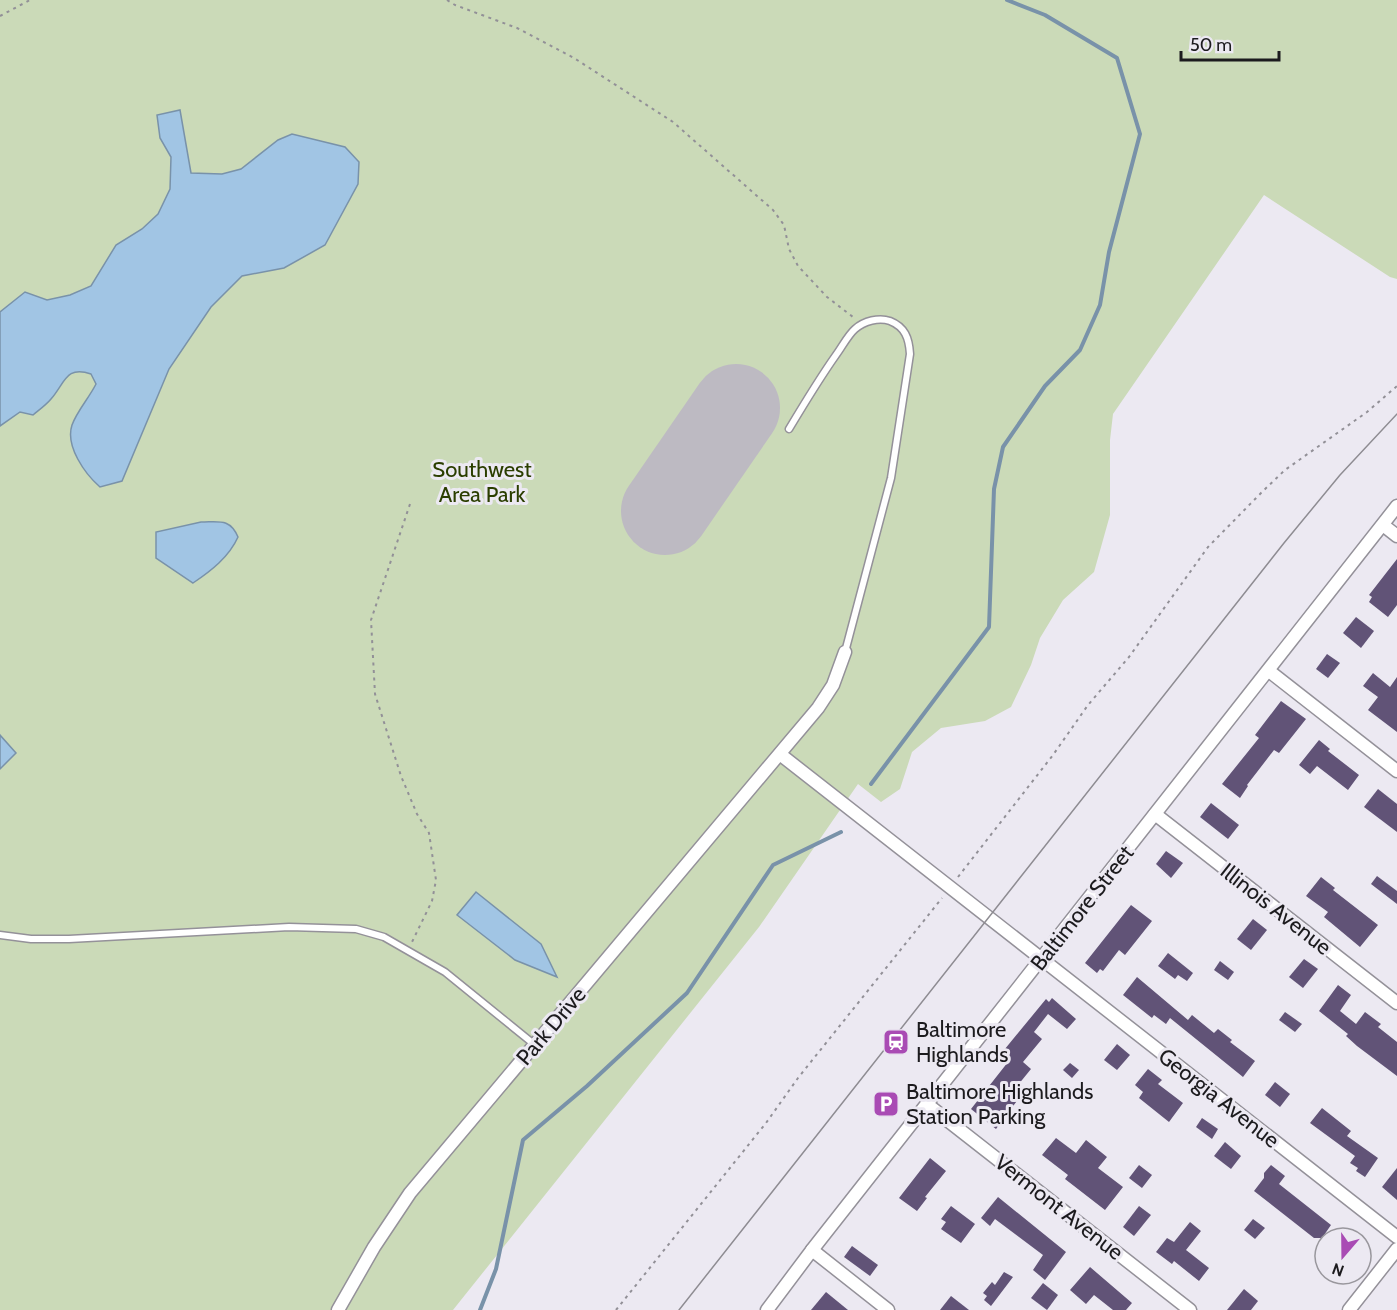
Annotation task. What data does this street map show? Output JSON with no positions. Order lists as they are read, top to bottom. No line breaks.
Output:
{"streets":{"street":["Baltimore Street","Illinois Avenue","Park Drive","Georgia Avenue","Vermont Avenue"]},"crossings":[["Baltimore Street","Illinois Avenue"],["Baltimore Street","Georgia Avenue"],["Baltimore Street","Vermont Avenue"]],"parks":["Southwest Area Park"],"places":{"station":["Baltimore Highlands"],"parking":["Baltimore Highlands Station Parking"]},"scale_bar":"50 m","north":"bottom"}
